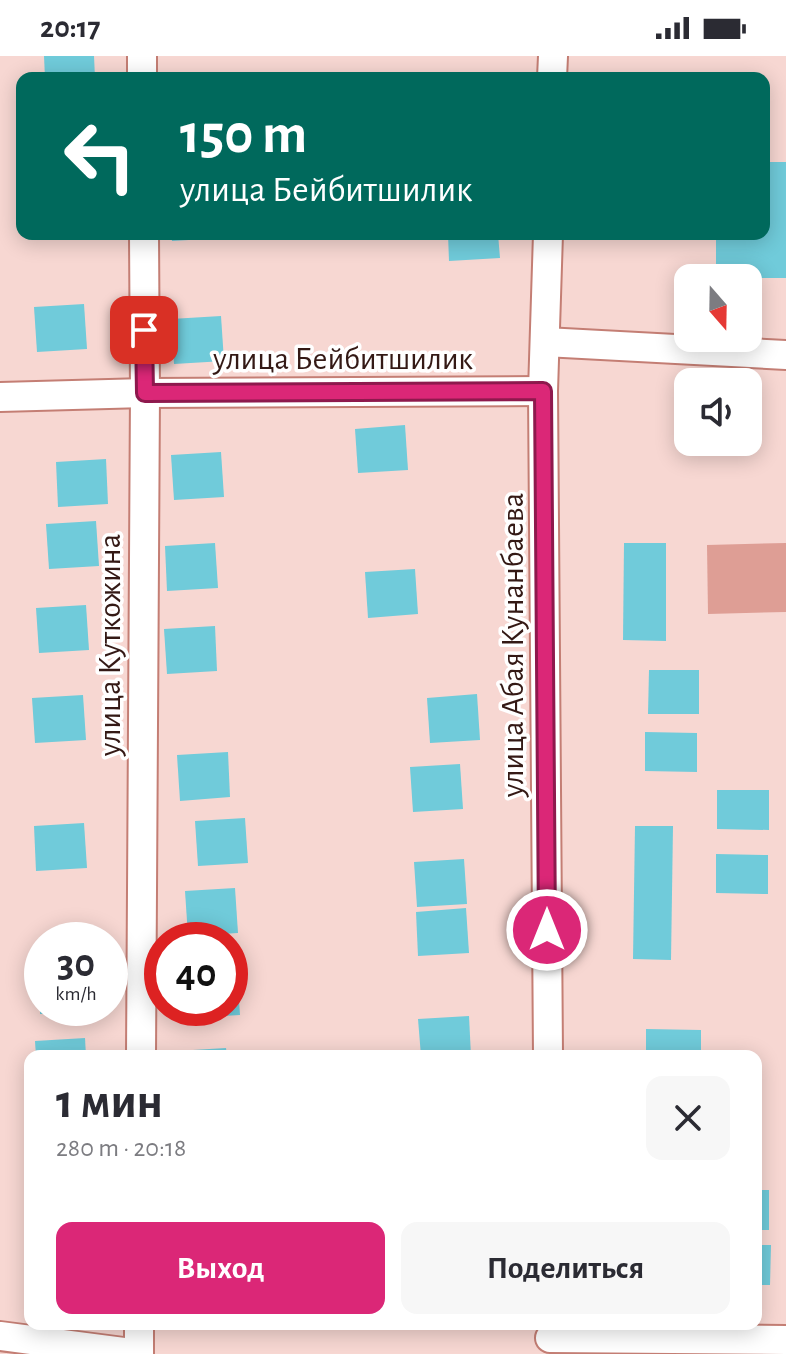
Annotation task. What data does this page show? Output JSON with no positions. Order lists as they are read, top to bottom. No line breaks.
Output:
{"streets":{"street":["улица Бейбитшилик","улица Куткожина","улица Абая Кунанбаева"]},"crossings":[["улица Бейбитшилик","улица Куткожина"],["улица Бейбитшилик","улица Абая Кунанбаева"]],"north":"bottom","page":{"status":"20:17","turn":["150 m","улица Бейбитшилик"],"speed":"30 km/h","limit":"40","heading":["1 мин","280 m · 20:18"],"buttons":["Выход","Поделиться"]}}
